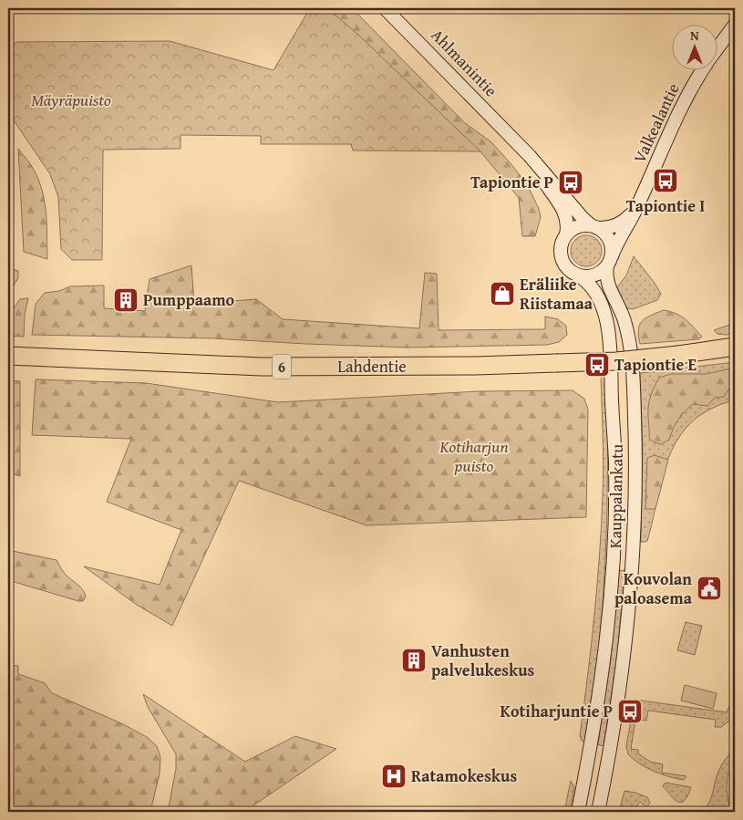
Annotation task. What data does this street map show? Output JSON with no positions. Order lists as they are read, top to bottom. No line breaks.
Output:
{"streets":{"highway":["6","Lahdentie"],"main road":["Ahlmanintie","Valkealantie","Kauppalankatu"]},"crossings":[["Ahlmanintie","Valkealantie"],["Ahlmanintie","Kauppalankatu"],["Valkealantie","Kauppalankatu"]],"parks":["Mäyräpuisto","Kotiharjun puisto"],"places":{"bus stop":["Tapiontie I","Tapiontie P","Tapiontie E","Kotiharjuntie P"],"shop":["Eräliike Riistamaa"],"building":["Pumppaamo","Vanhusten palvelukeskus"],"public building":["Kouvolan paloasema"],"hospital":["Ratamokeskus"]},"north":"top"}
